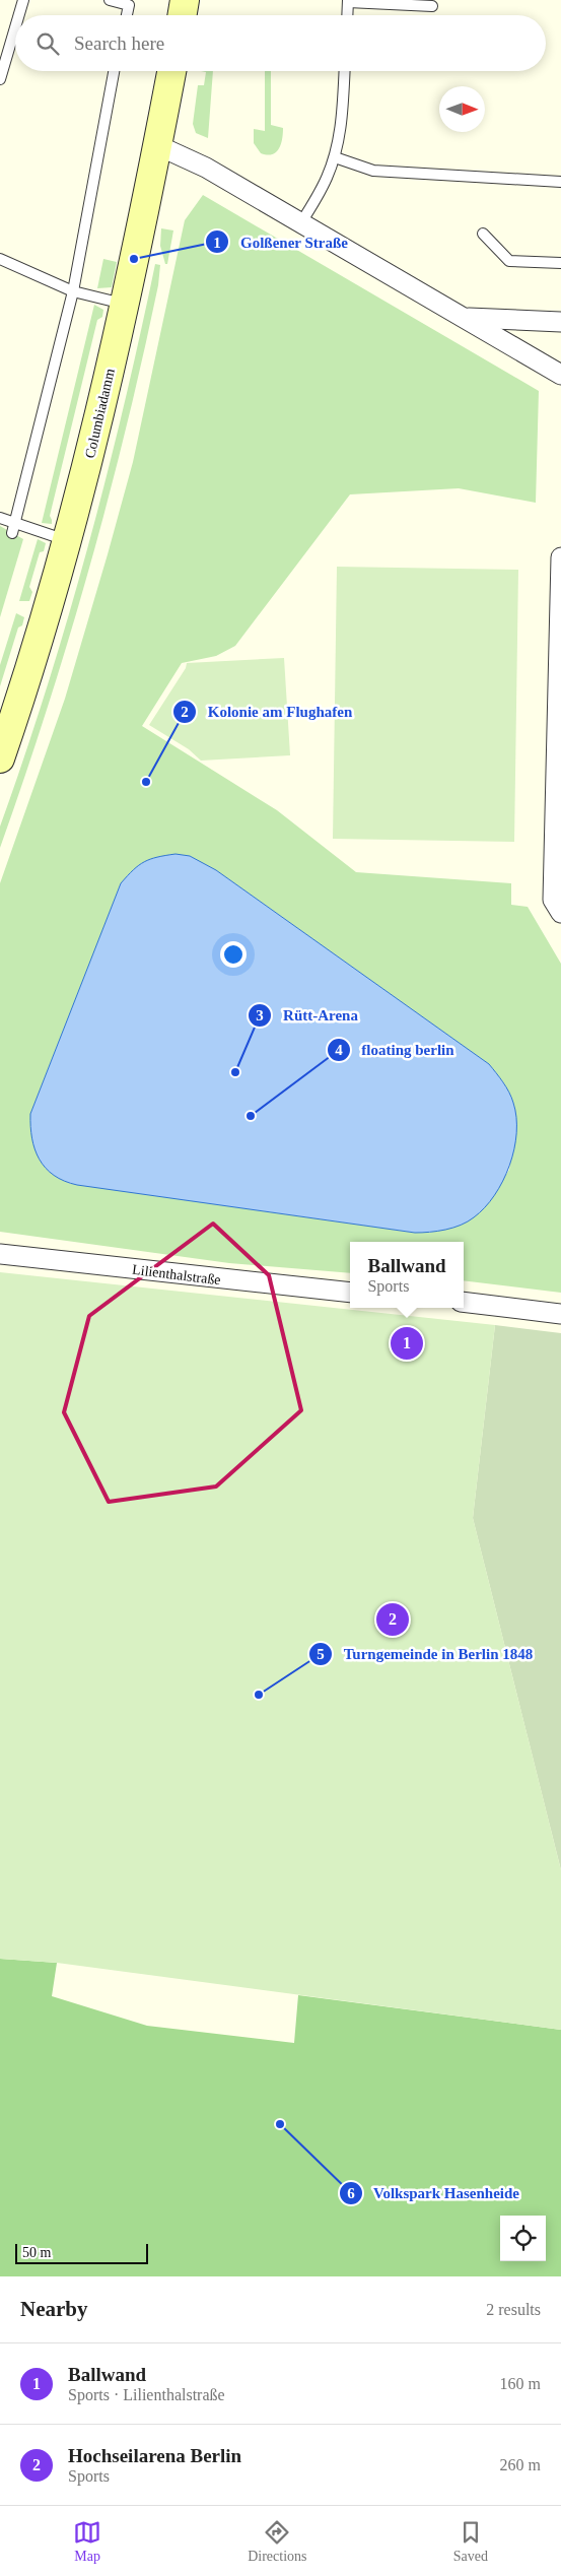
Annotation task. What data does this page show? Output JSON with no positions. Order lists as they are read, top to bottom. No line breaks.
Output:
{"streets":{"main road":["Columbiadamm"],"street":["Lilienthalstraße"]},"places":["Golßener Straße","Kolonie am Flughafen","Rütt-Arena","floating berlin","Turngemeinde in Berlin 1848","Volkspark Hasenheide"],"scale_bar":"50 m","north":"right","page":{"search":"Search here","popup":["Ballwand","Sports"],"pins":["1","2"],"scale":"50 m","heading":["Nearby","2 results"],"list":[{"mark":"1","name":"Ballwand","note":"Sports · Lilienthalstraße","value":"160 m"},{"mark":"2","name":"Hochseilarena Berlin","note":"Sports","value":"260 m"}],"nav":["Map","Directions","Saved"]}}
